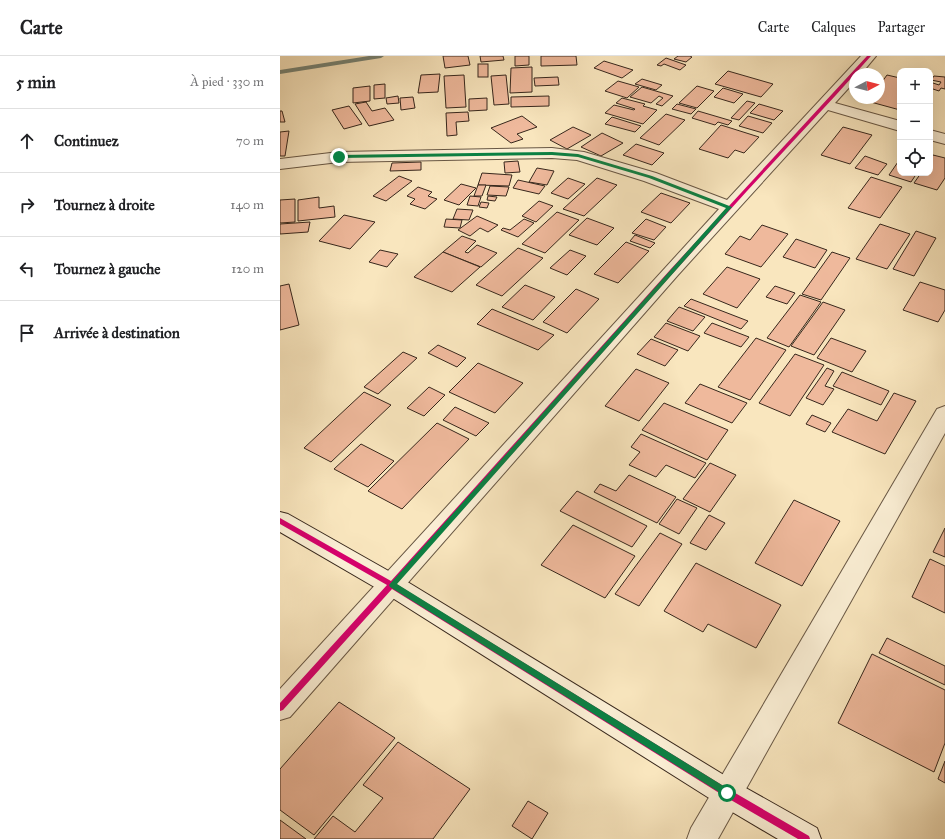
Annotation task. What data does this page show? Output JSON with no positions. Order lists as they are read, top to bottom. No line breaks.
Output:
{"north":"right","page":{"header":"Carte","nav":["Carte","Calques","Partager"],"heading":["5 min","À pied · 330 m"],"map_buttons":["+","−"],"list":[["Continuez","70 m"],["Tournez à droite","140 m"],["Tournez à gauche","120 m"],"Arrivée à destination"]}}
